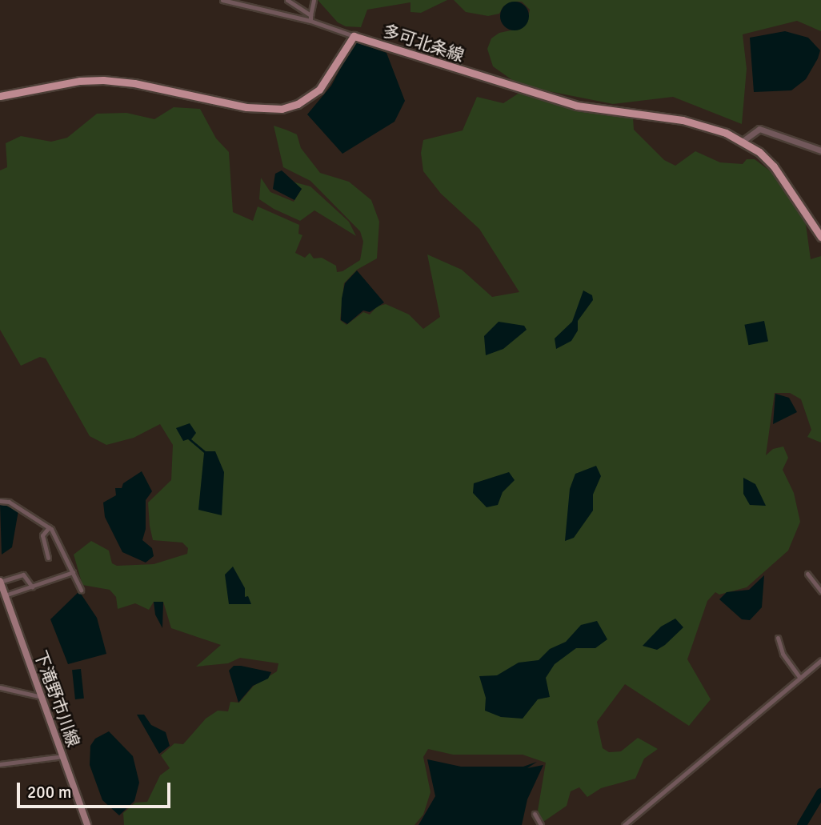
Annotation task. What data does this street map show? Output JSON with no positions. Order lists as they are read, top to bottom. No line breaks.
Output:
{"streets":{"main road":["多可北条線","下滝野市川線"]},"scale_bar":"200 m"}
